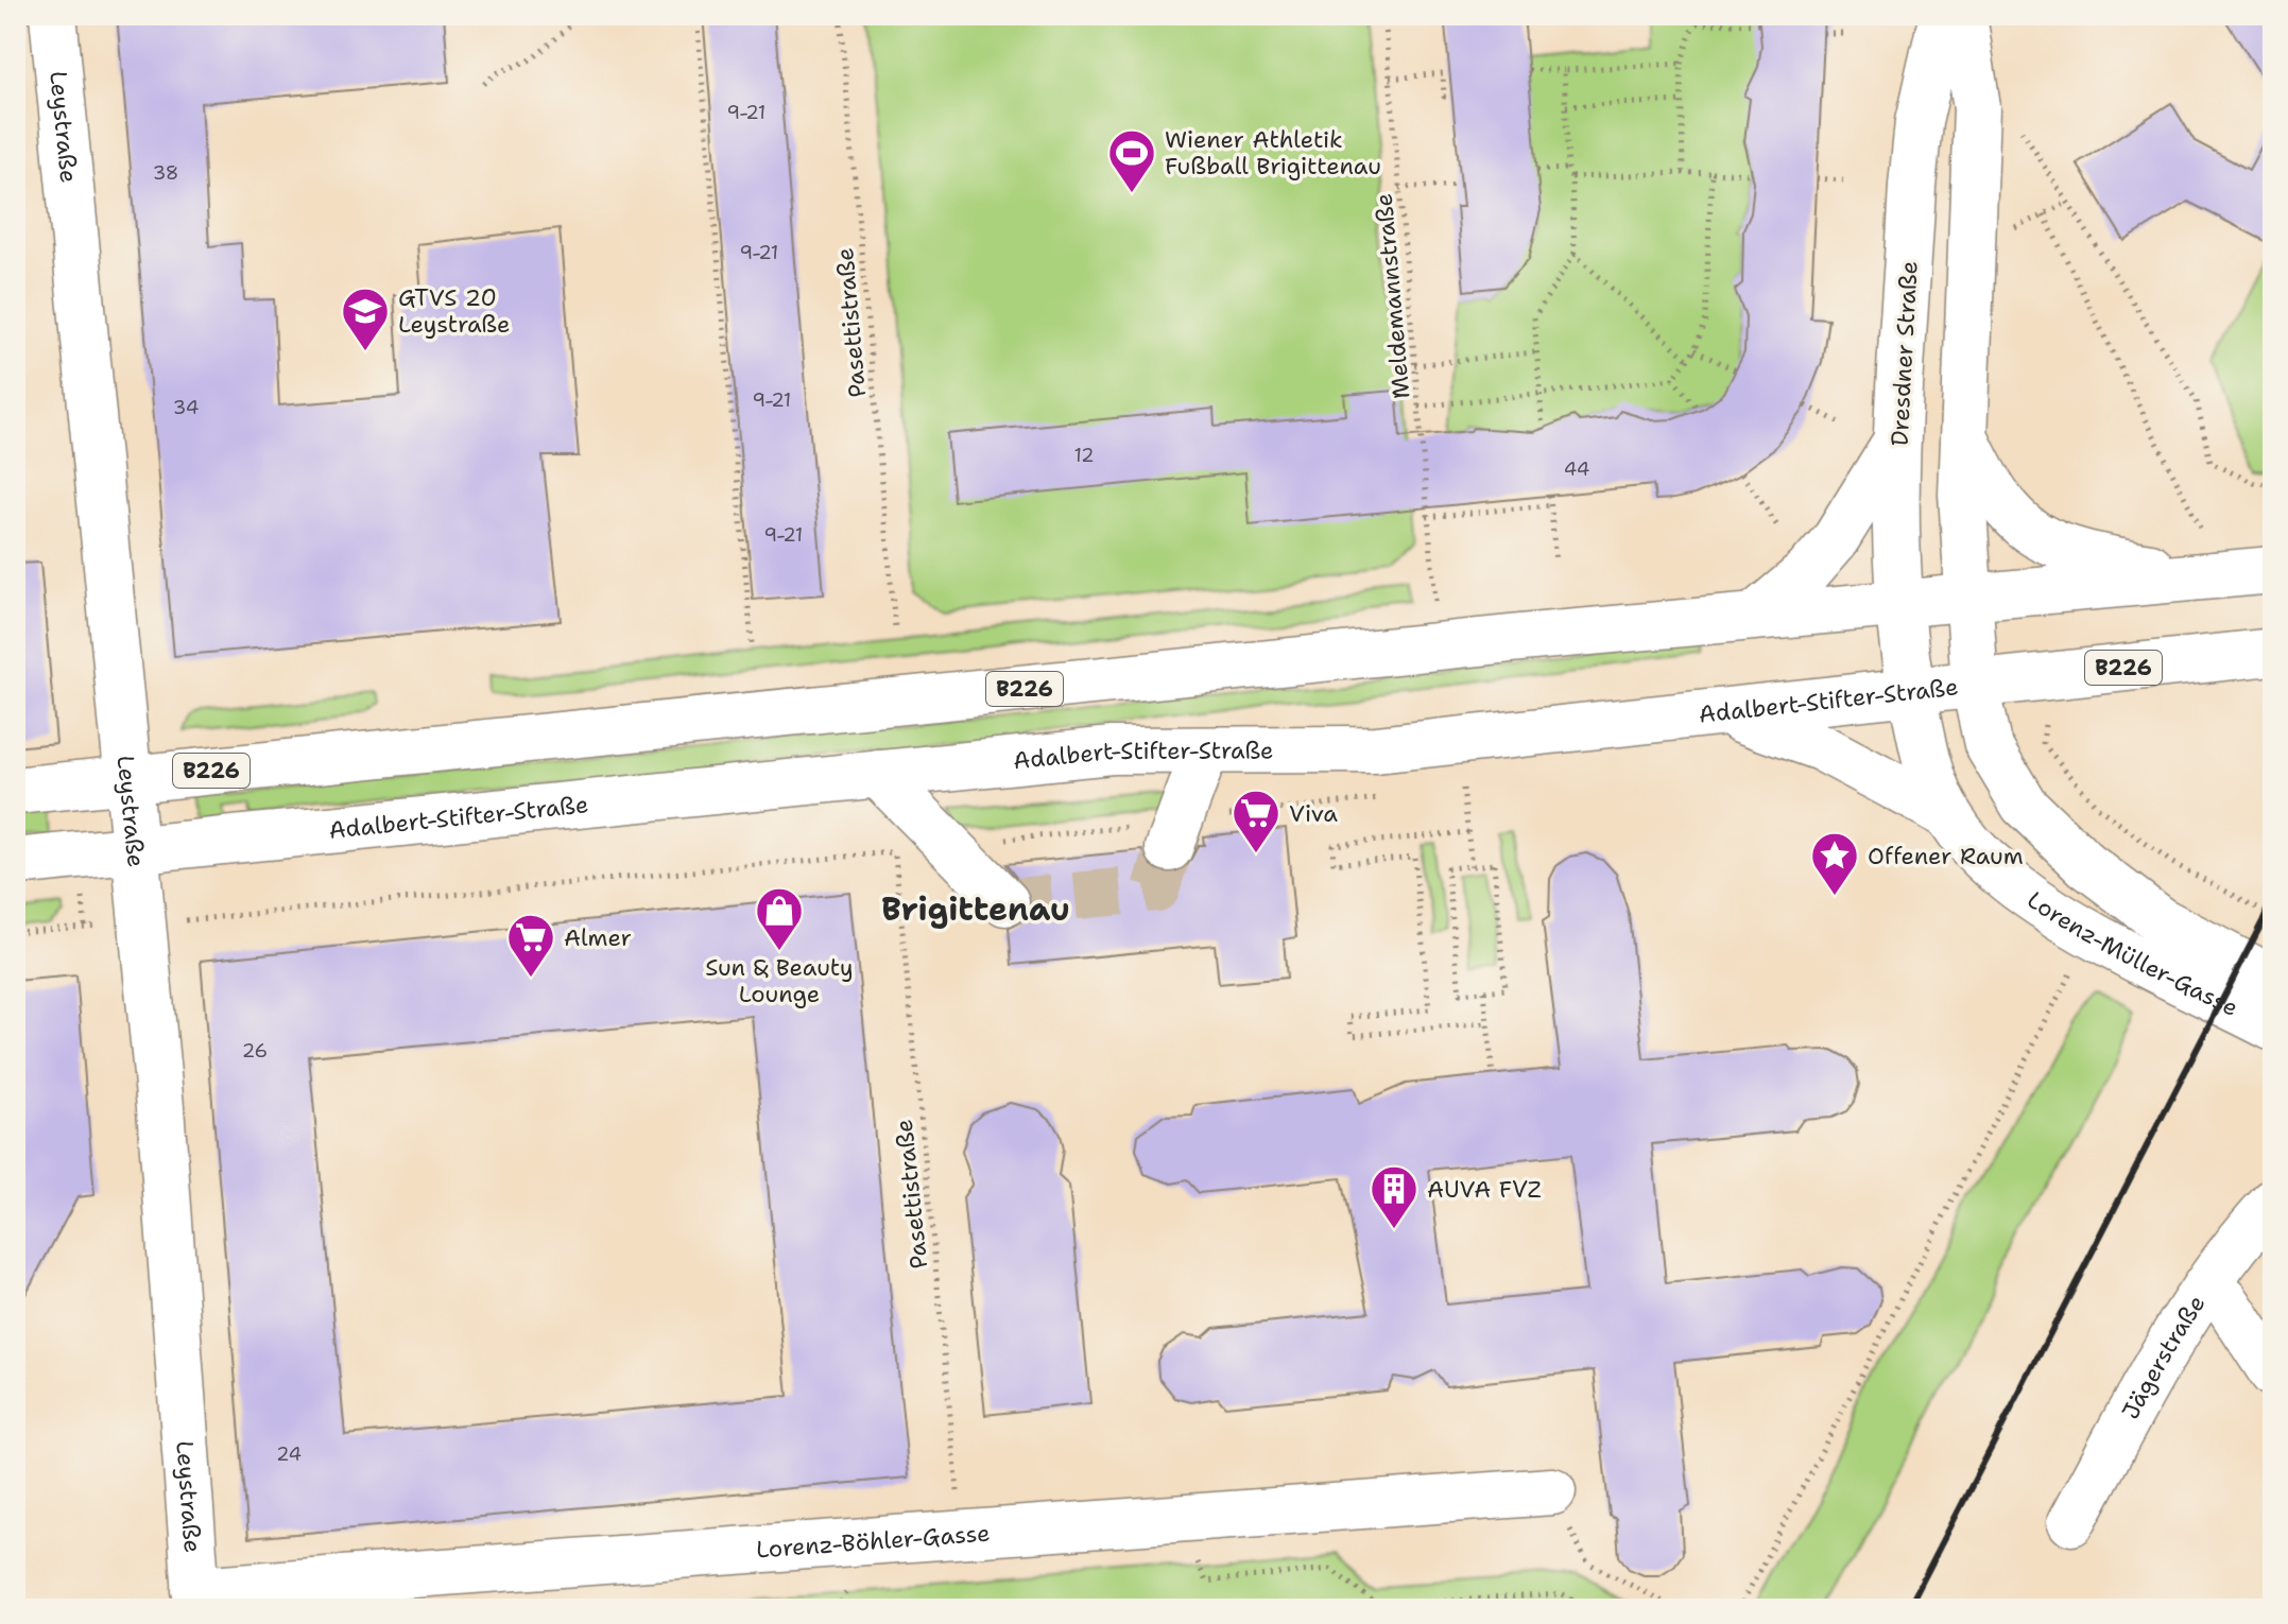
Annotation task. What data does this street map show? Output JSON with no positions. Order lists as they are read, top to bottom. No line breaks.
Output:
{"streets":{"main road":["Leystraße","Dresdner Straße","B226","Adalbert-Stifter-Straße","Lorenz-Müller-Gasse","Jägerstraße","Lorenz-Böhler-Gasse"],"path":["Meldemannstraße","Pasettistraße"]},"crossings":[["Leystraße","B226"],["Leystraße","Adalbert-Stifter-Straße"],["Leystraße","Lorenz-Böhler-Gasse"],["Pasettistraße","Lorenz-Böhler-Gasse"],["Dresdner Straße","B226"],["Dresdner Straße","Adalbert-Stifter-Straße"],["Dresdner Straße","Lorenz-Müller-Gasse"],["Adalbert-Stifter-Straße","Lorenz-Müller-Gasse"]],"districts":["Brigittenau"],"places":{"sports":["Wiener Athletik Fußball Brigittenau"],"school or university":["GTVS 20 Leystraße"],"supermarket":["Viva","Almer"],"place":["Offener Raum"],"shop":["Sun & Beauty Lounge"],"building":["AUVA FVZ"]},"house_numbers":["9-21","38","9-21","9-21","34","12","44","9-21","26","24"]}
